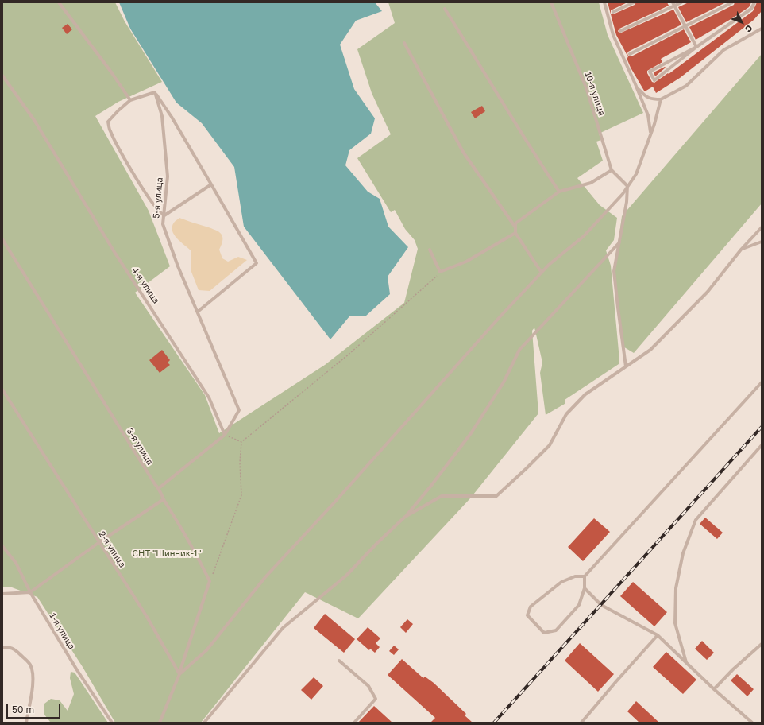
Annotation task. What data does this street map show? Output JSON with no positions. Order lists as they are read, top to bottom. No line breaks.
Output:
{"streets":{"lane":["10-я улица","5-я улица","4-я улица","3-я улица","2-я улица","1-я улица"]},"crossings":[["5-я улица","4-я улица"]],"parks":["СНТ \"Шинник-1\""],"scale_bar":"50 m","north":"bottom right"}
